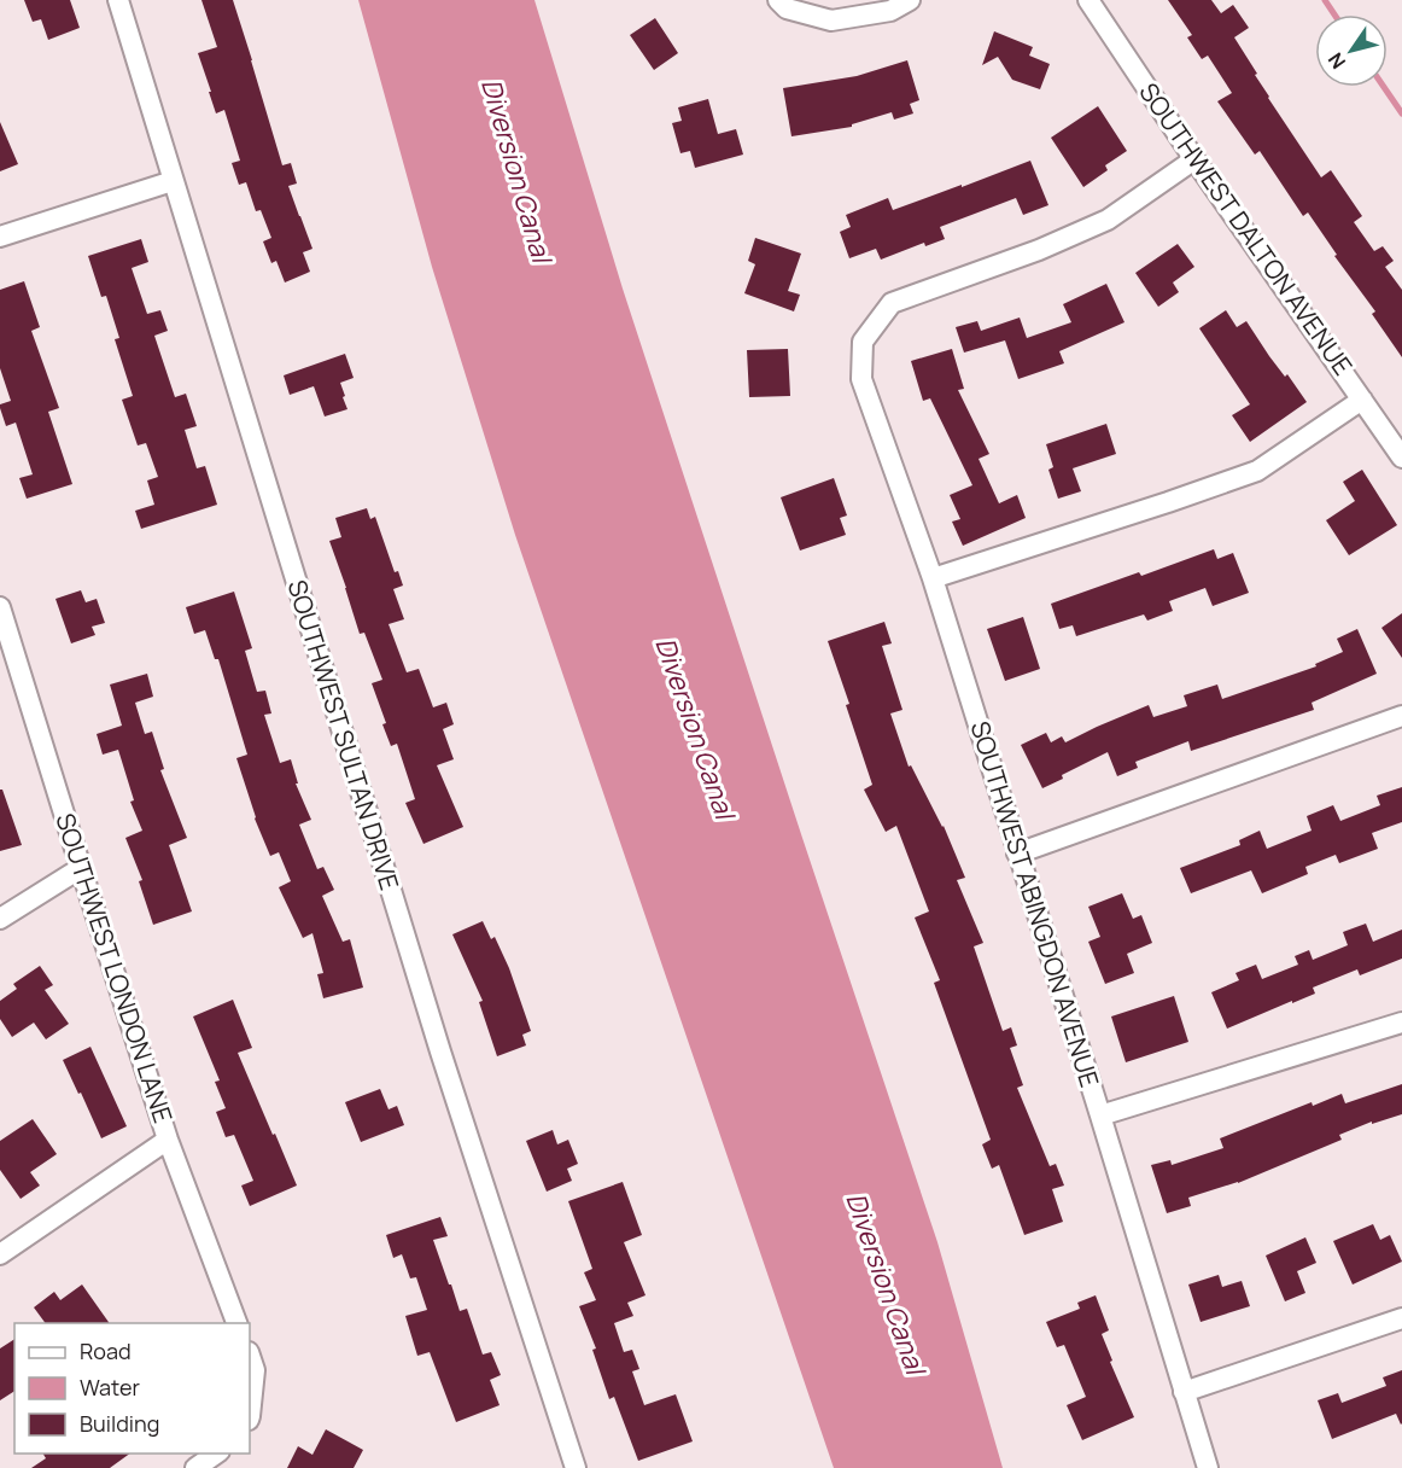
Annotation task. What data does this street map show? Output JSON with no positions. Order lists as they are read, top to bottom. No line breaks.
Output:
{"streets":{"street":["SOUTHWEST DALTON AVENUE","SOUTHWEST SULTAN DRIVE","SOUTHWEST ABINGDON AVENUE","SOUTHWEST LONDON LANE"]},"crossings":[["SOUTHWEST DALTON AVENUE","SOUTHWEST ABINGDON AVENUE"]],"water":["Diversion Canal"],"legend":["Road","Water","Building"],"north":"bottom left"}
